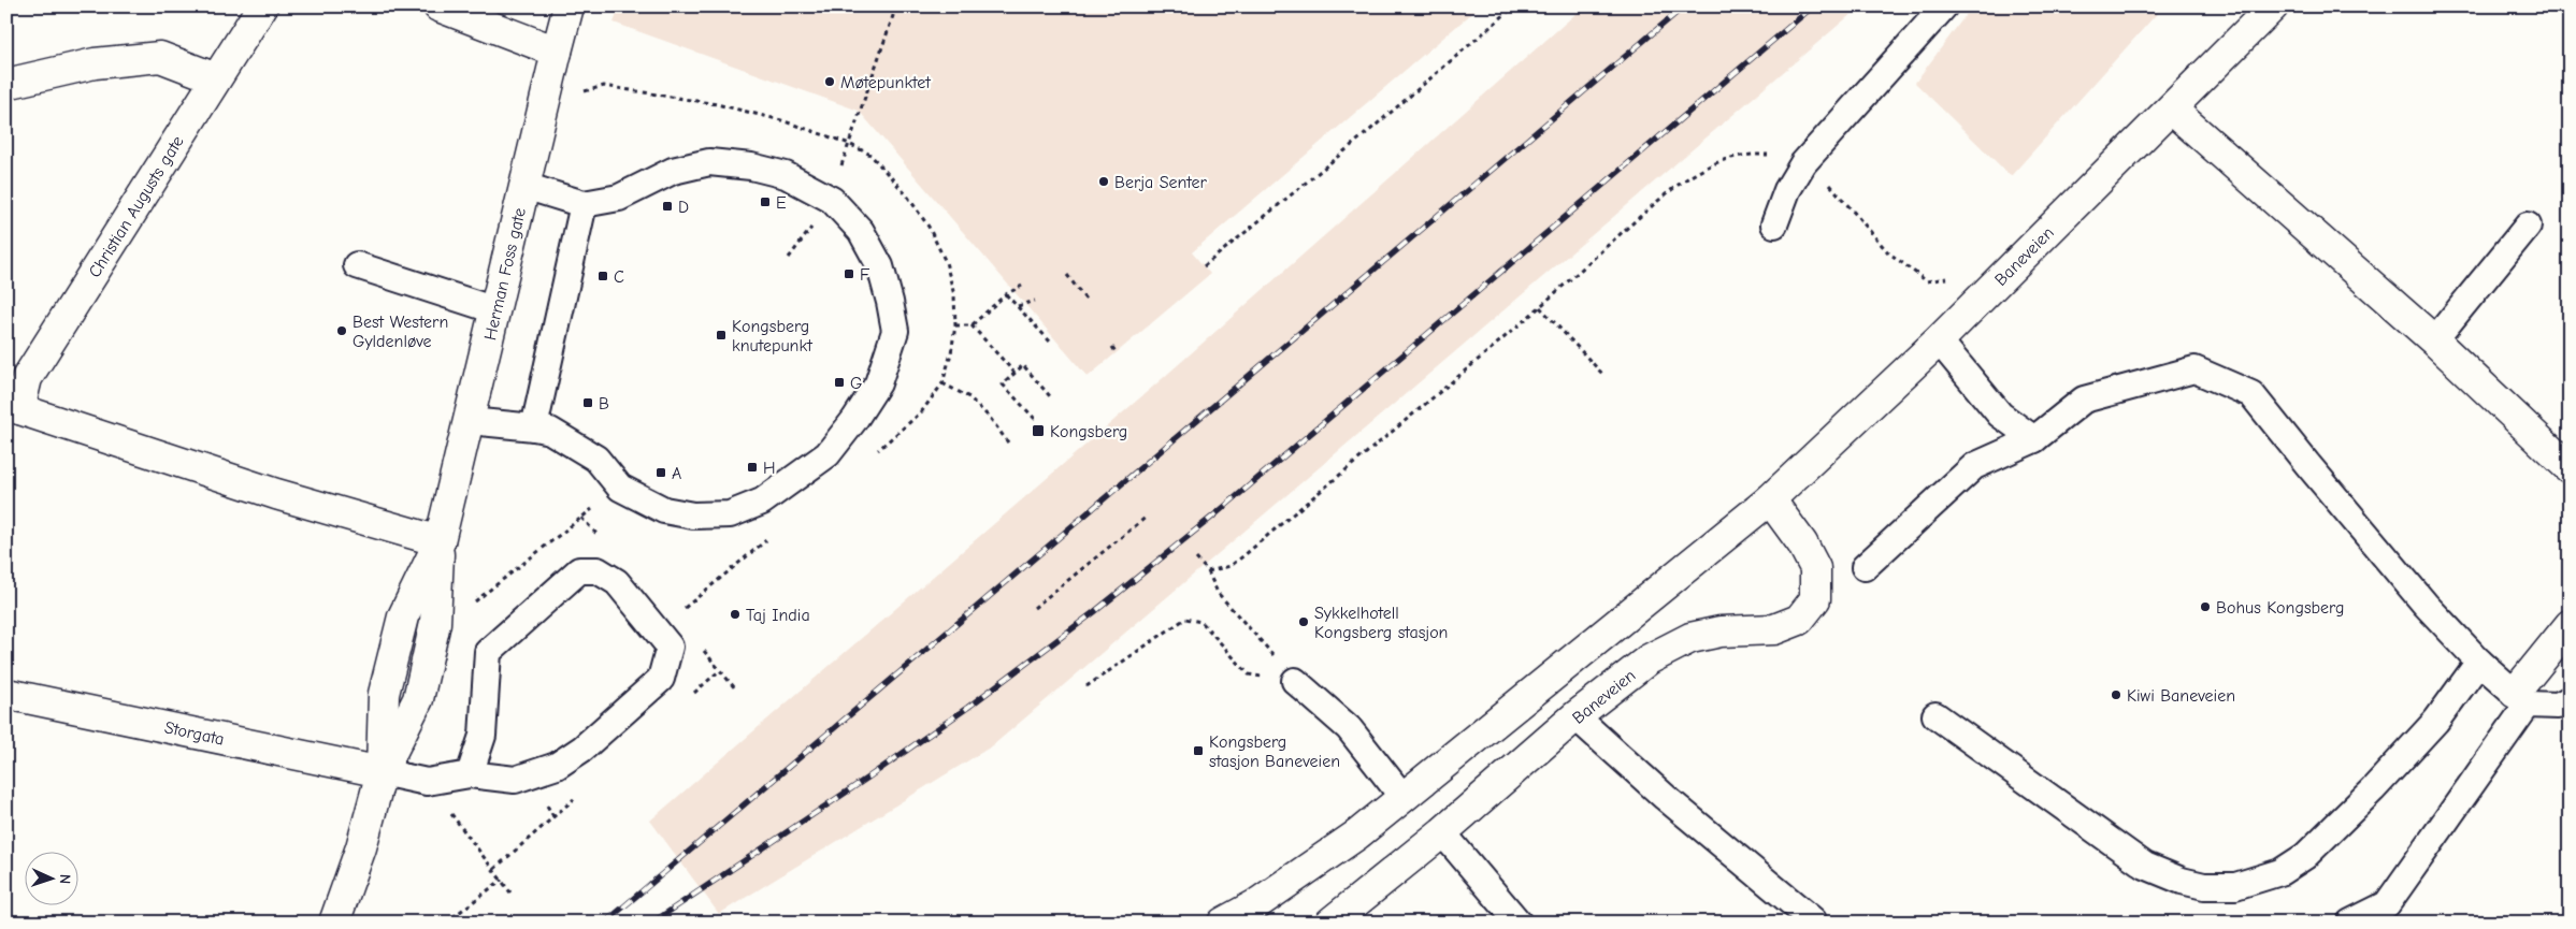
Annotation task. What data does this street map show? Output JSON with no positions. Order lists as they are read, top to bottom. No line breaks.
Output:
{"streets":{"street":["Christian Augusts gate","Baneveien","Herman Foss gate","Storgata"]},"crossings":[["Christian Augusts gate","Herman Foss gate"],["Herman Foss gate","Storgata"]],"places":{"other":["Møtepunktet","Berja Senter","Best Western Gyldenløve","Bohus Kongsberg","Taj India","Sykkelhotell Kongsberg stasjon","Kiwi Baneveien"],"transit":["E","D","F","C","Kongsberg knutepunkt","G","B","Kongsberg","H","A","Kongsberg stasjon Baneveien"]},"north":"right"}
